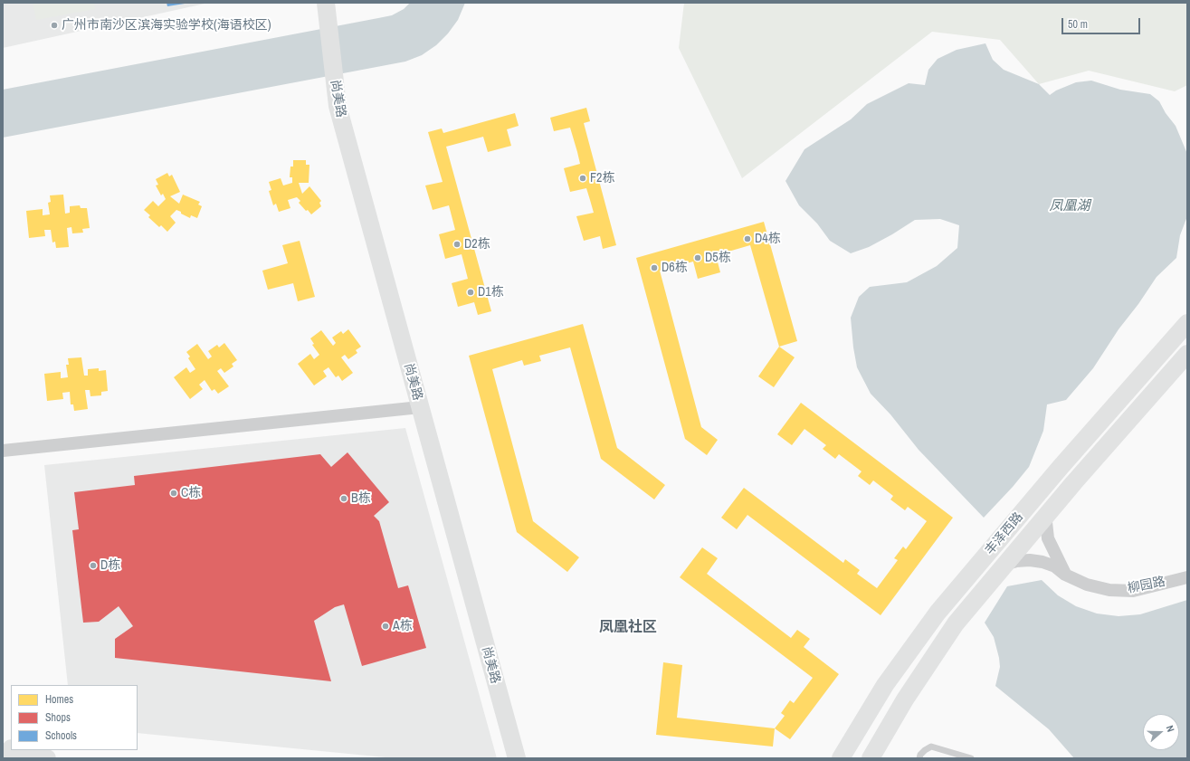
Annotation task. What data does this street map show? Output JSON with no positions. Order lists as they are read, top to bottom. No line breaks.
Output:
{"streets":{"main road":["尚美路","丰泽西路"],"street":["柳园路"]},"crossings":[["丰泽西路","柳园路"]],"districts":["凤凰社区"],"water":["凤凰湖"],"places":["广州市南沙区滨海实验学校(海语校区)","F2栋","D4栋","D2栋","D5栋","D6栋","D1栋","C栋","B栋","D栋","A栋"],"legend":["Homes","Shops","Schools"],"scale_bar":"50 m","north":"right"}
